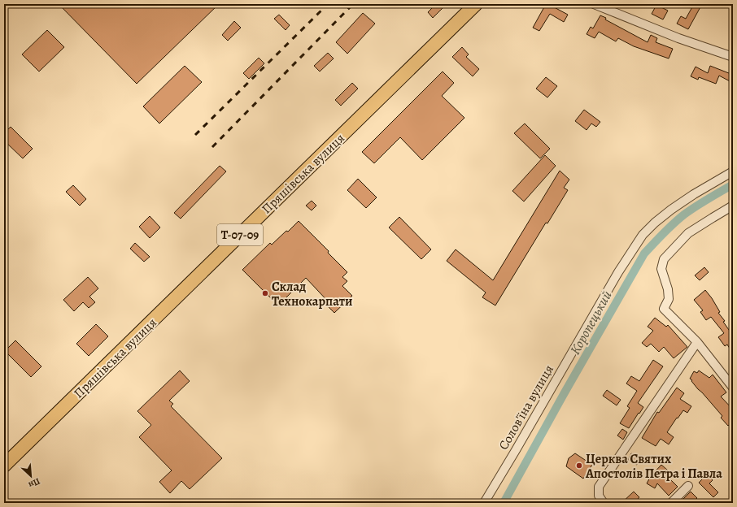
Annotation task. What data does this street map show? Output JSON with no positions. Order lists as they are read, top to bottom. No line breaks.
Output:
{"streets":{"main road":["Пряшівська вулиця","Т-07-09"],"street":["Соловʼїна вулиця"]},"water":["Коропецький"],"places":["Склад Технокарпати","Церква Святих Апостолів Петра і Павла"],"north":"bottom right"}
